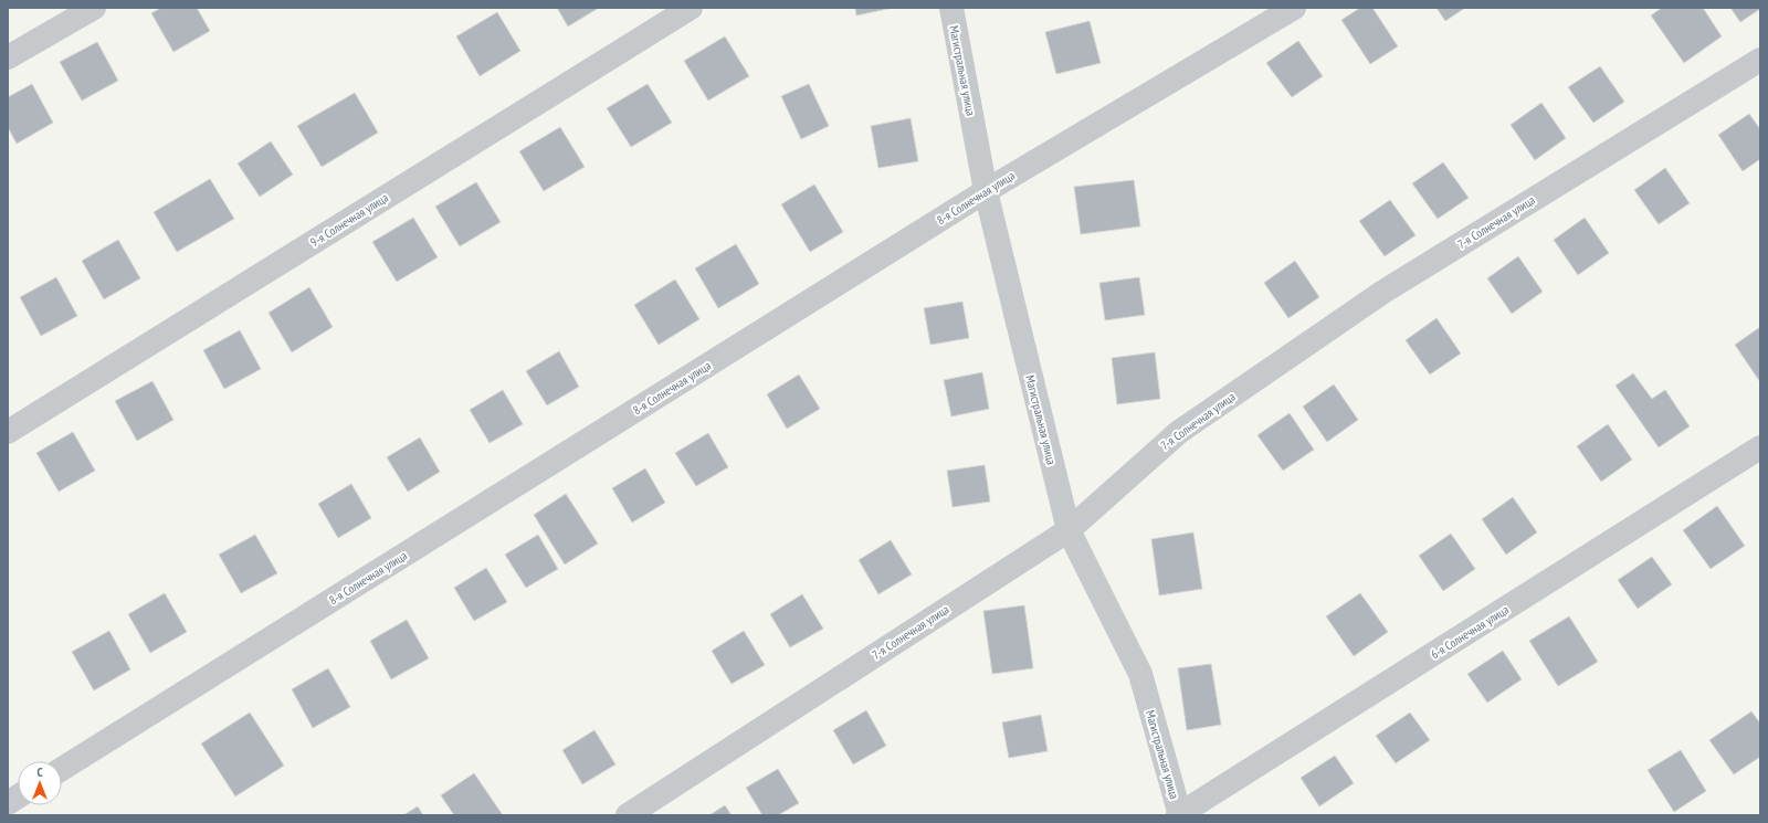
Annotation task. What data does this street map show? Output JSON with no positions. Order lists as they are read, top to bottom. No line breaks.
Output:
{"streets":{"street":["Магистральная улица","8-я Солнечная улица","9-я Солнечная улица","7-я Солнечная улица","6-я Солнечная улица"]},"crossings":[["Магистральная улица","8-я Солнечная улица"],["Магистральная улица","7-я Солнечная улица"],["Магистральная улица","6-я Солнечная улица"]],"north":"top"}
